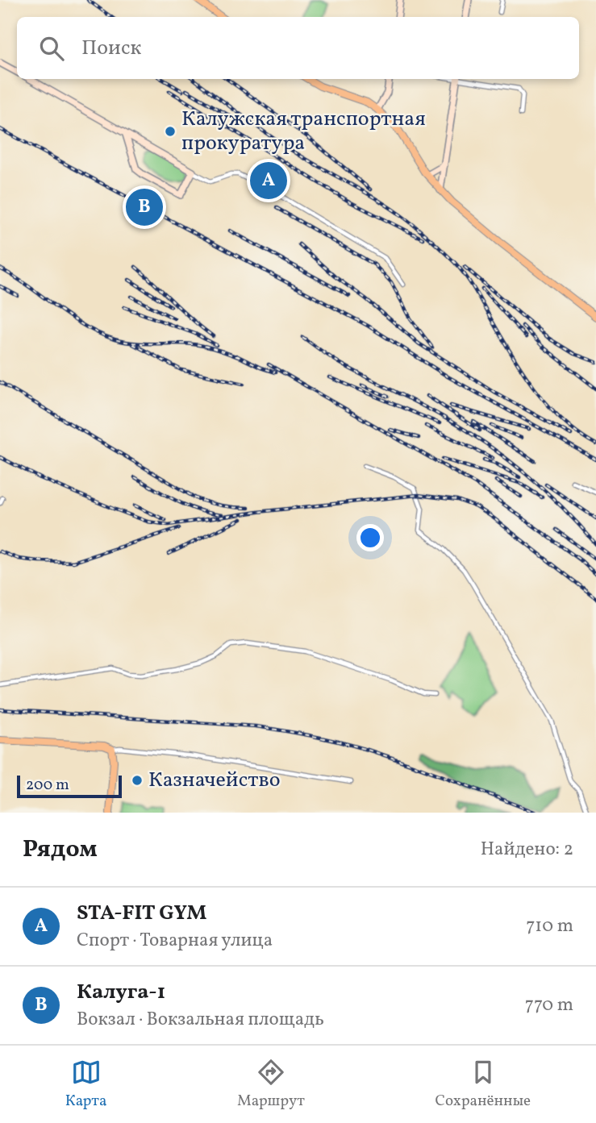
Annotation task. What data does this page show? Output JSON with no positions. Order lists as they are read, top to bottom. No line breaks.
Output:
{"places":["Калужская транспортная прокуратура","Казначейство"],"scale_bar":"200 m","page":{"search":"Поиск","pins":["A","B"],"scale":"200 m","heading":["Рядом","Найдено: 2"],"list":[{"mark":"A","name":"STA-FIT GYM","note":"Спорт · Товарная улица","value":"710 m"},{"mark":"B","name":"Калуга-1","note":"Вокзал · Вокзальная площадь","value":"770 m"}],"nav":["Карта","Маршрут","Сохранённые"]}}
